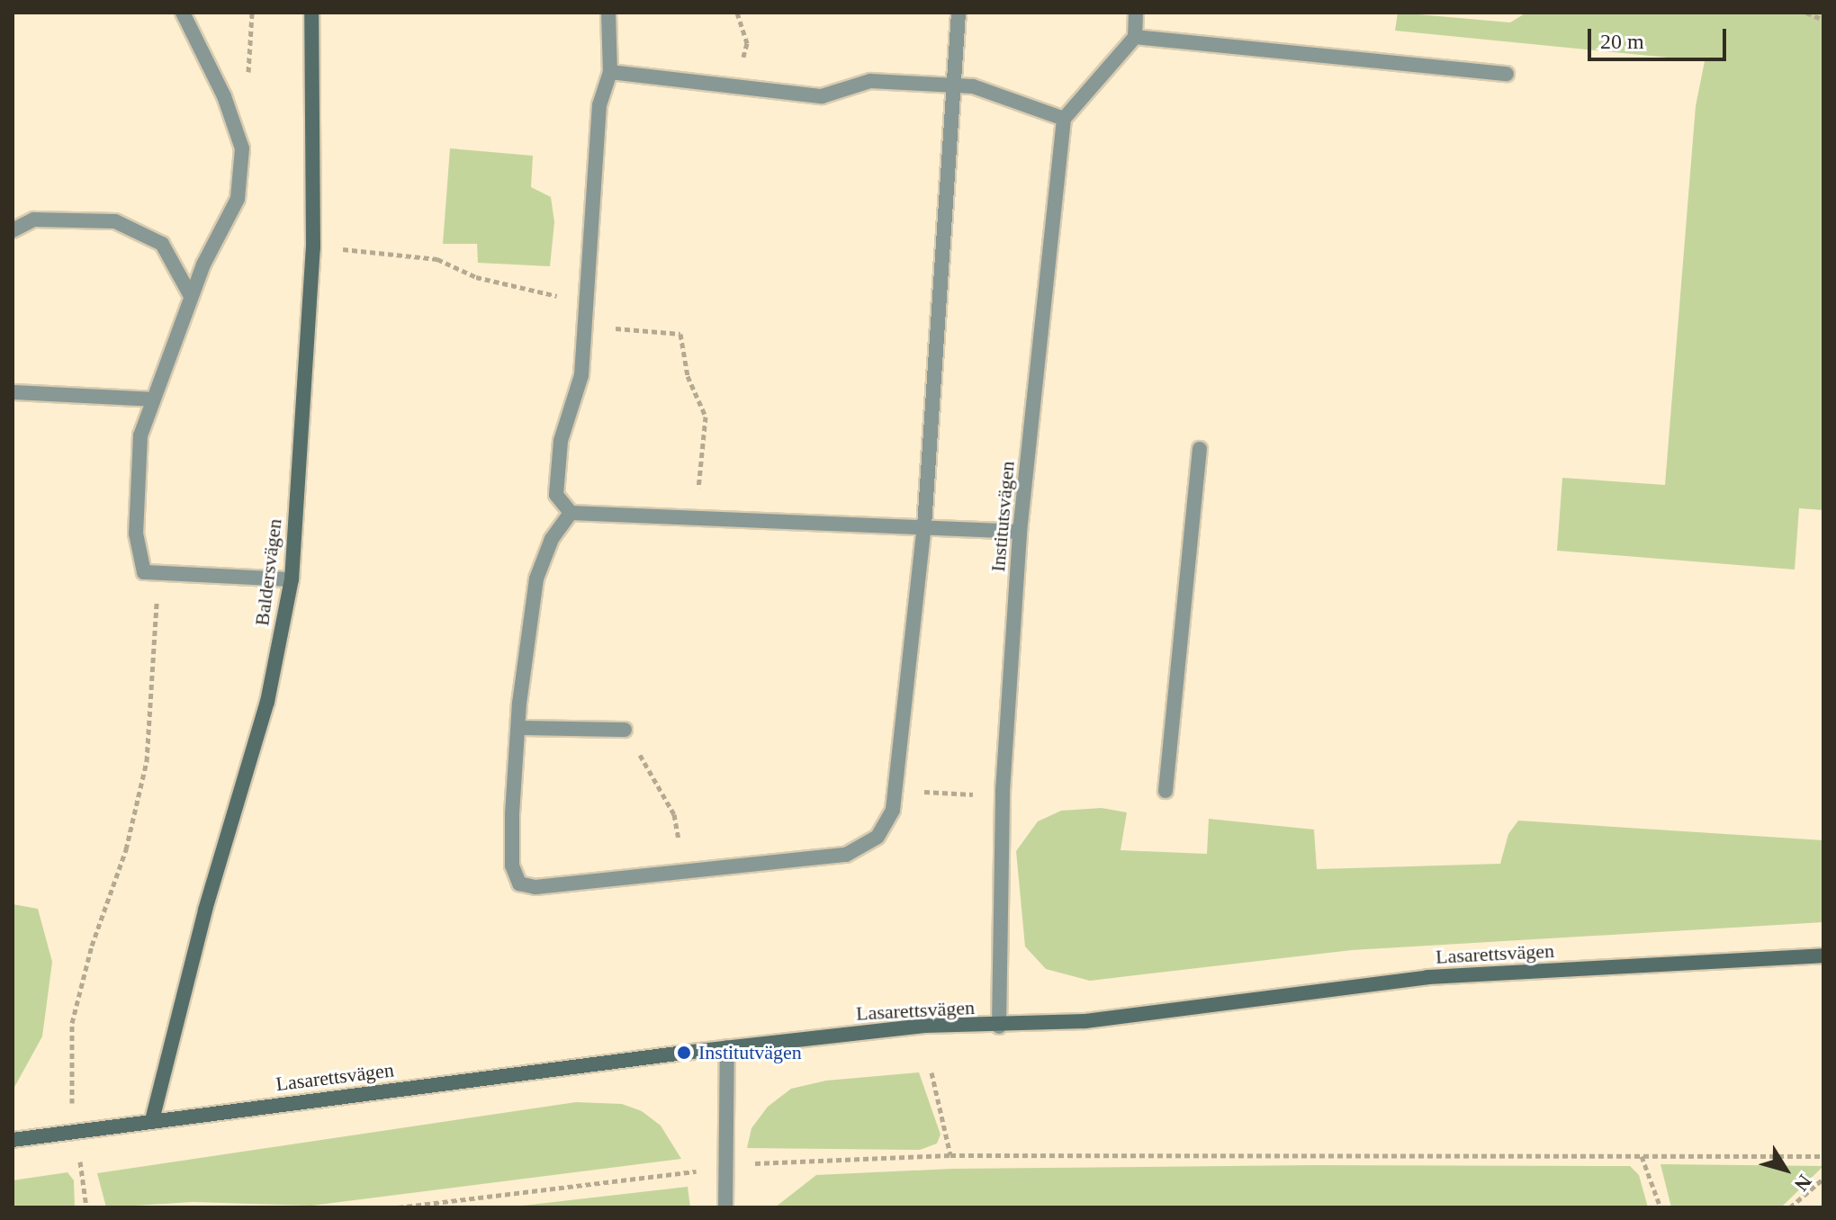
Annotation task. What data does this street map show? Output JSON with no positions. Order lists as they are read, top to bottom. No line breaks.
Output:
{"streets":{"street":["Institutsvägen","Baldersvägen","Lasarettsvägen"]},"crossings":[["Institutsvägen","Lasarettsvägen"],["Baldersvägen","Lasarettsvägen"]],"places":["Institutvägen"],"scale_bar":"20 m","north":"bottom right"}
